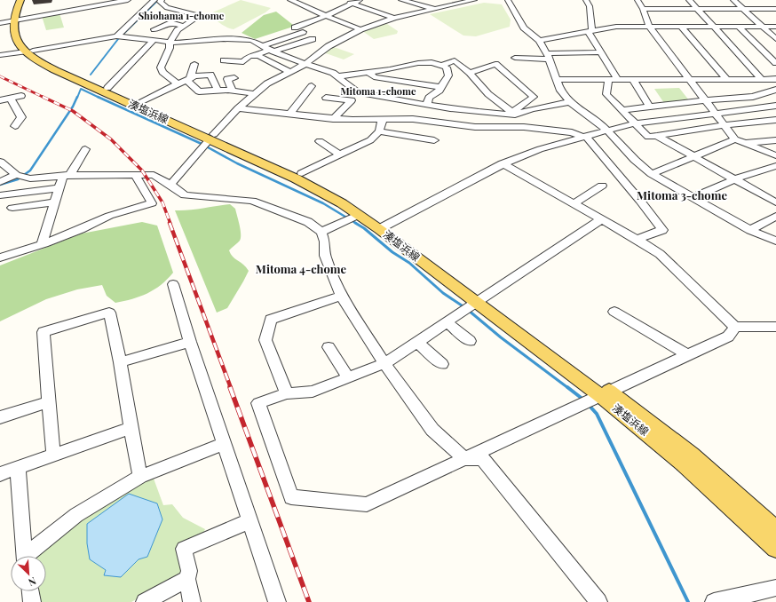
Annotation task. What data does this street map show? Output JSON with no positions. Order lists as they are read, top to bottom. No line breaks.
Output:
{"streets":{"main road":["湊塩浜線"]},"districts":["Shiohama 1-chome","Mitoma 1-chome","Mitoma 3-chome","Mitoma 4-chome"],"north":"bottom right"}
